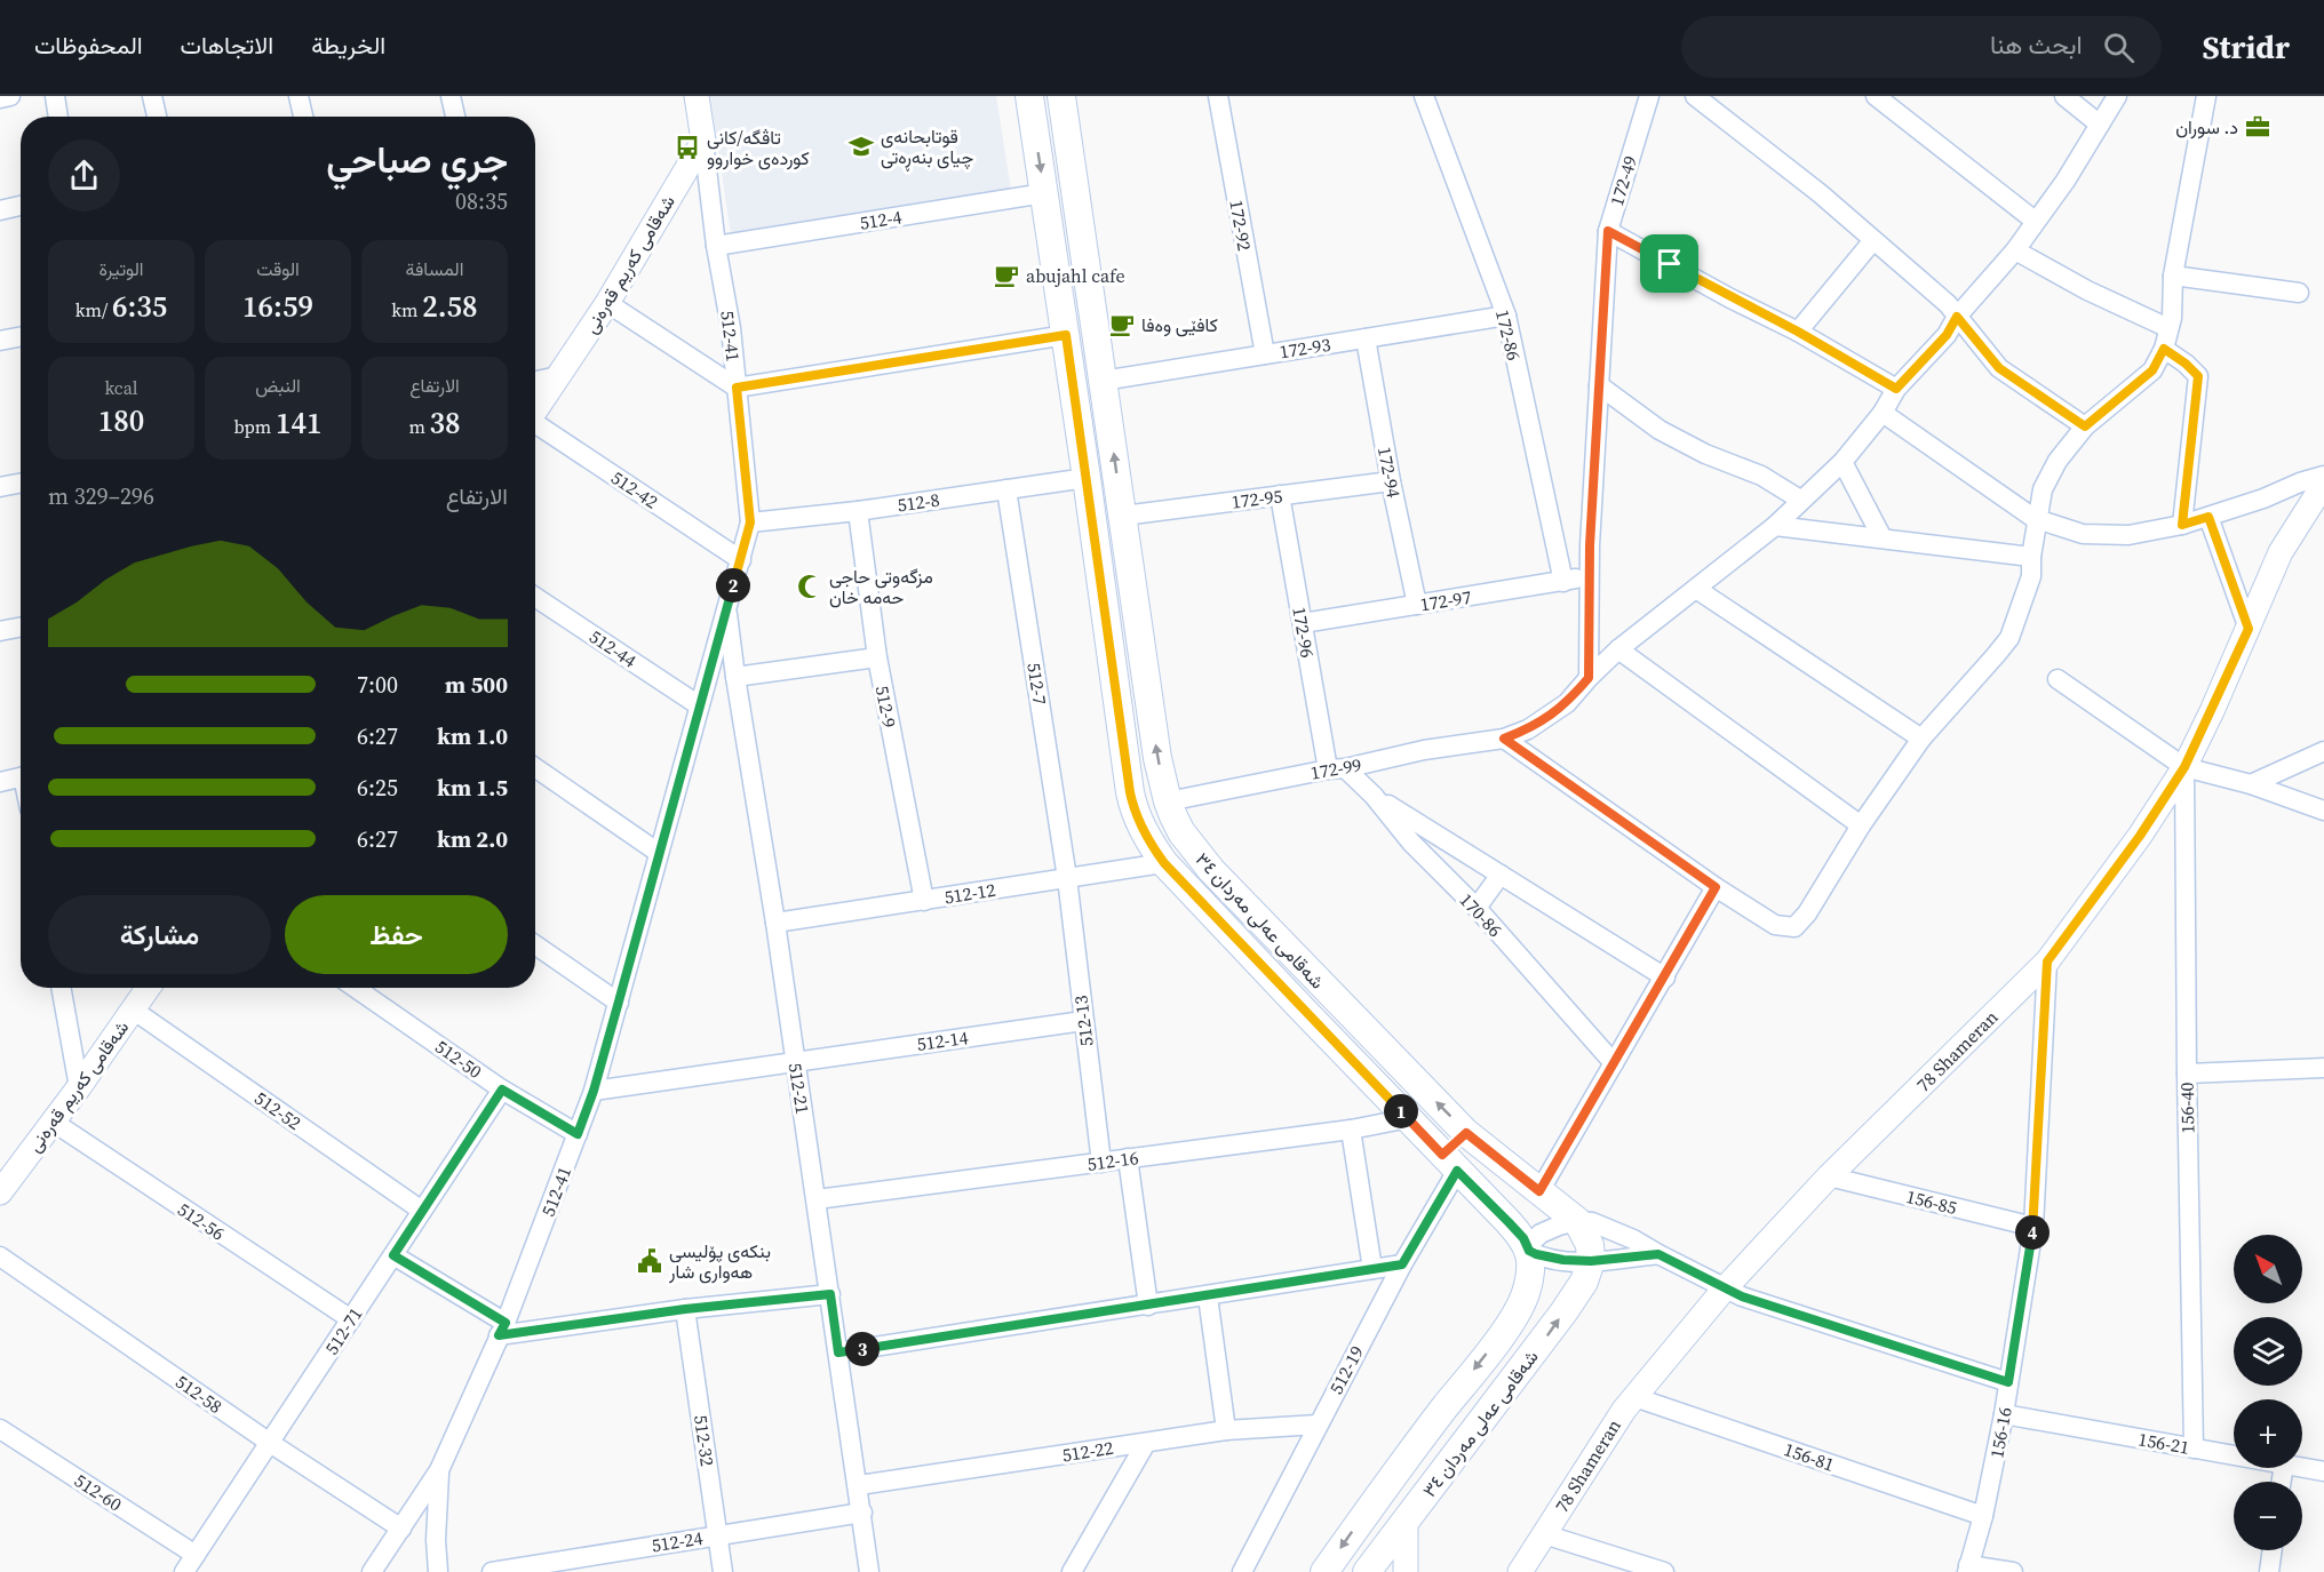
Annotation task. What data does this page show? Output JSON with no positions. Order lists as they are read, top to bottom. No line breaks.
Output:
{"streets":{"main road":["شەقامی عەلی مەردان ٣٤"],"street":["172-49","512-4","172-92","شەقامی کەریم قەرەنی","172-86","512-41","172-93","172-94","512-42","172-95","512-8","172-97","172-96","512-44","512-7","512-9","172-99","512-12","170-86","512-13","512-14","78 Shameran","512-50","512-21","156-40","512-52","512-16","156-85","512-56","512-71","512-19","512-58","156-16","512-32","156-21","512-22","156-81","512-60","512-24"]},"crossings":[["172-49","172-97"],["172-49","172-99"],["512-4","512-41"],["512-4","شەقامی عەلی مەردان ٣٤"],["172-92","172-93"],["شەقامی کەریم قەرەنی","512-41"],["شەقامی کەریم قەرەنی","512-52"],["شەقامی کەریم قەرەنی","512-56"],["172-86","172-93"],["172-86","172-97"],["512-41","512-42"],["512-41","512-8"],["512-41","512-44"],["512-41","512-14"],["512-41","512-50"],["512-41","512-21"],["512-41","512-58"],["172-93","172-94"],["172-93","شەقامی عەلی مەردان ٣٤"],["172-94","172-95"],["172-94","172-97"],["172-95","172-96"],["172-95","شەقامی عەلی مەردان ٣٤"],["512-8","512-7"],["512-8","512-9"],["512-8","شەقامی عەلی مەردان ٣٤"],["172-97","172-96"],["172-96","172-99"],["172-96","170-86"],["512-7","512-12"],["512-7","512-13"],["512-9","512-12"],["172-99","170-86"],["172-99","شەقامی عەلی مەردان ٣٤"],["512-12","شەقامی عەلی مەردان ٣٤"],["512-12","512-13"],["512-12","512-21"],["شەقامی عەلی مەردان ٣٤","512-16"],["شەقامی عەلی مەردان ٣٤","512-19"],["512-13","512-14"],["512-13","512-16"],["512-14","512-21"],["78 Shameran","156-40"],["78 Shameran","156-85"],["78 Shameran","156-16"],["78 Shameran","156-81"],["512-50","512-71"],["512-21","512-16"],["512-21","512-22"],["512-21","512-24"],["156-40","156-21"],["512-52","512-71"],["156-85","156-16"],["512-56","512-71"],["512-71","512-58"],["512-71","512-60"],["512-19","512-22"],["156-16","156-21"],["156-16","156-81"],["512-32","512-24"]],"places":{"office":["د. سوران"],"school or university":["قوتابحانەی چیای بنەڕەتی"],"bus stop":["تاڤگە/کانی کوردەی خواروو"],"cafe":["abujahl cafe","کافێی وەفا"],"mosque":["مزگەوتی حاجی حەمە خان"],"public building":["بنکەی پۆلیسی هەواری شار"]},"north":"top left","page":{"header":"Stridr","search":"ابحث هنا","nav":["الخريطة","الاتجاهات","المحفوظات"],"heading":["جري صباحي","08:35"],"stats":[["المسافة","2.58 km"],["الوقت","16:59"],["الوتيرة","6:35 /km"],["الارتفاع","38 m"],["النبض","141 bpm"],["kcal","180"]],"chart":["الارتفاع","296–329 m"],"pins":["2","1","4","3"],"list":[{"name":"500 m","note":"7:00"},{"name":"1.0 km","note":"6:27"},{"name":"1.5 km","note":"6:25"},{"name":"2.0 km","note":"6:27"}],"buttons":["حفظ","مشاركة"],"map_buttons":["+","−"]}}
